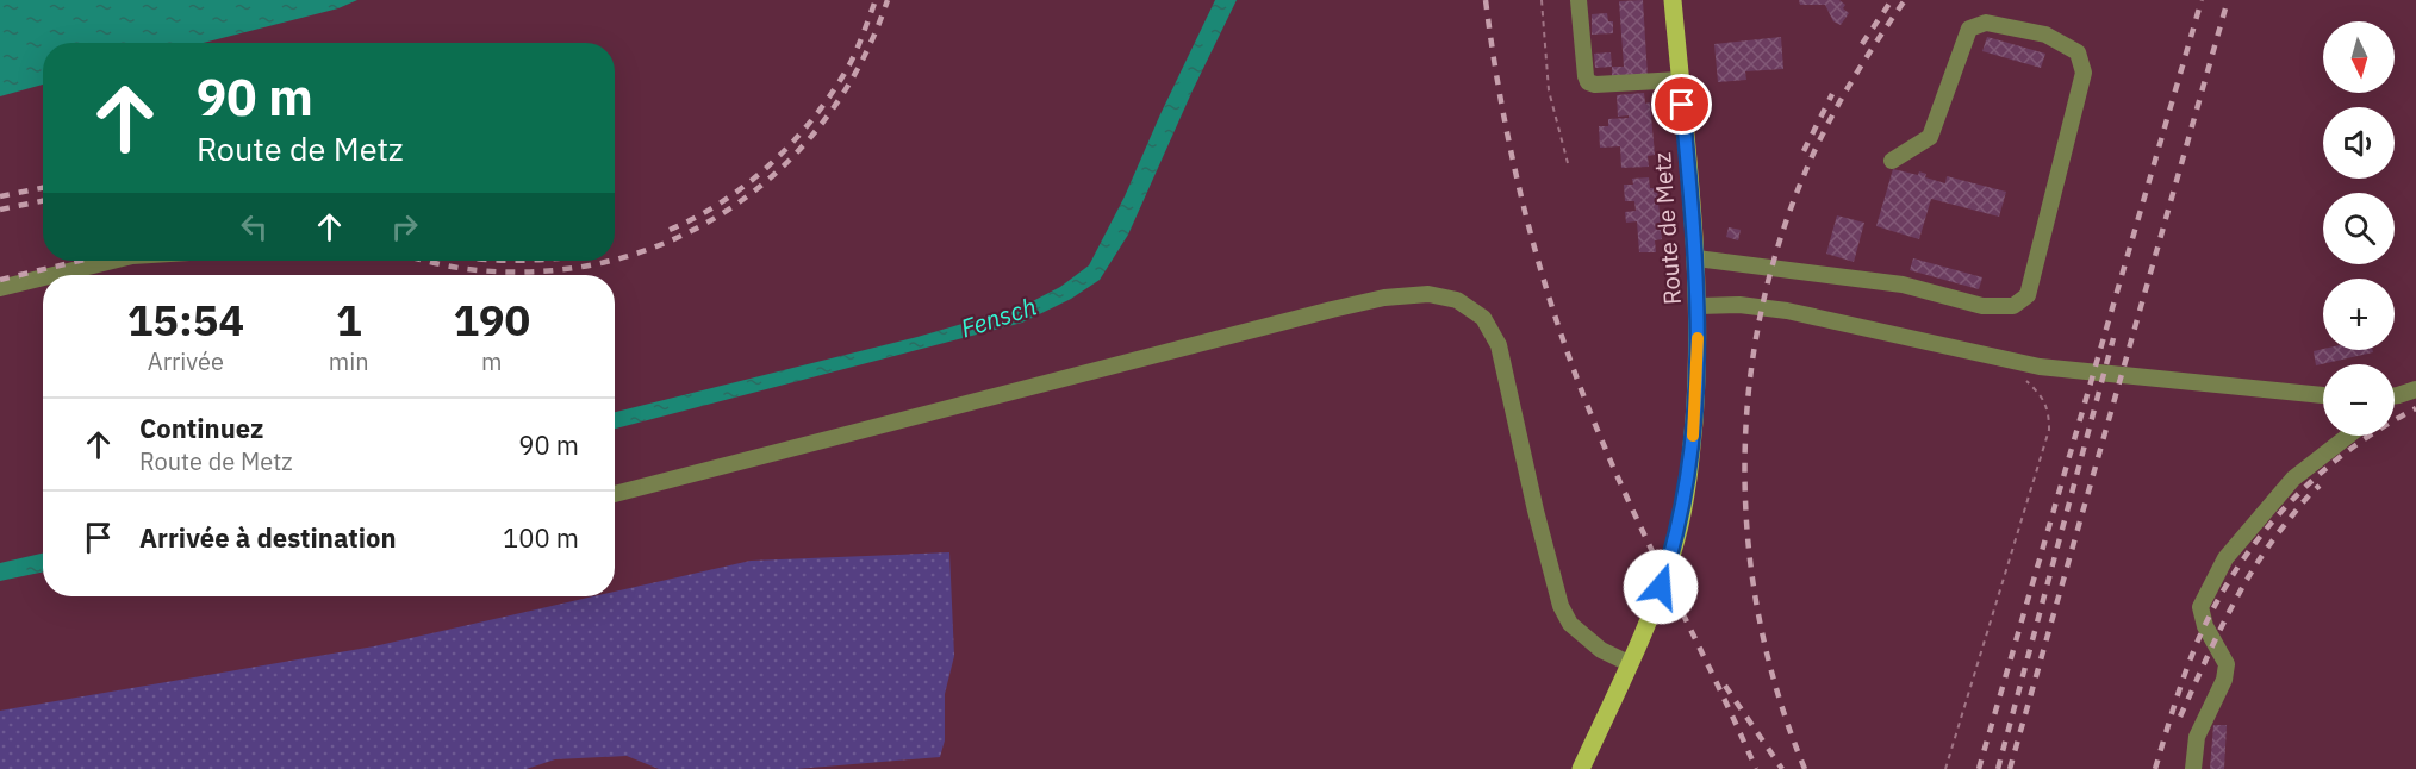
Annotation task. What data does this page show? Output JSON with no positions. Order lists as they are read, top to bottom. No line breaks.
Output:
{"streets":{"main road":["Route de Metz"]},"water":["Fensch"],"north":"bottom","page":{"map_buttons":["+","−"],"turn":["90 m","Route de Metz"],"eta":["15:54","Arrivée","1","min","190","m"],"list":[{"name":"Continuez","note":"Route de Metz","value":"90 m"},{"name":"Arrivée à destination","value":"100 m"}]}}
